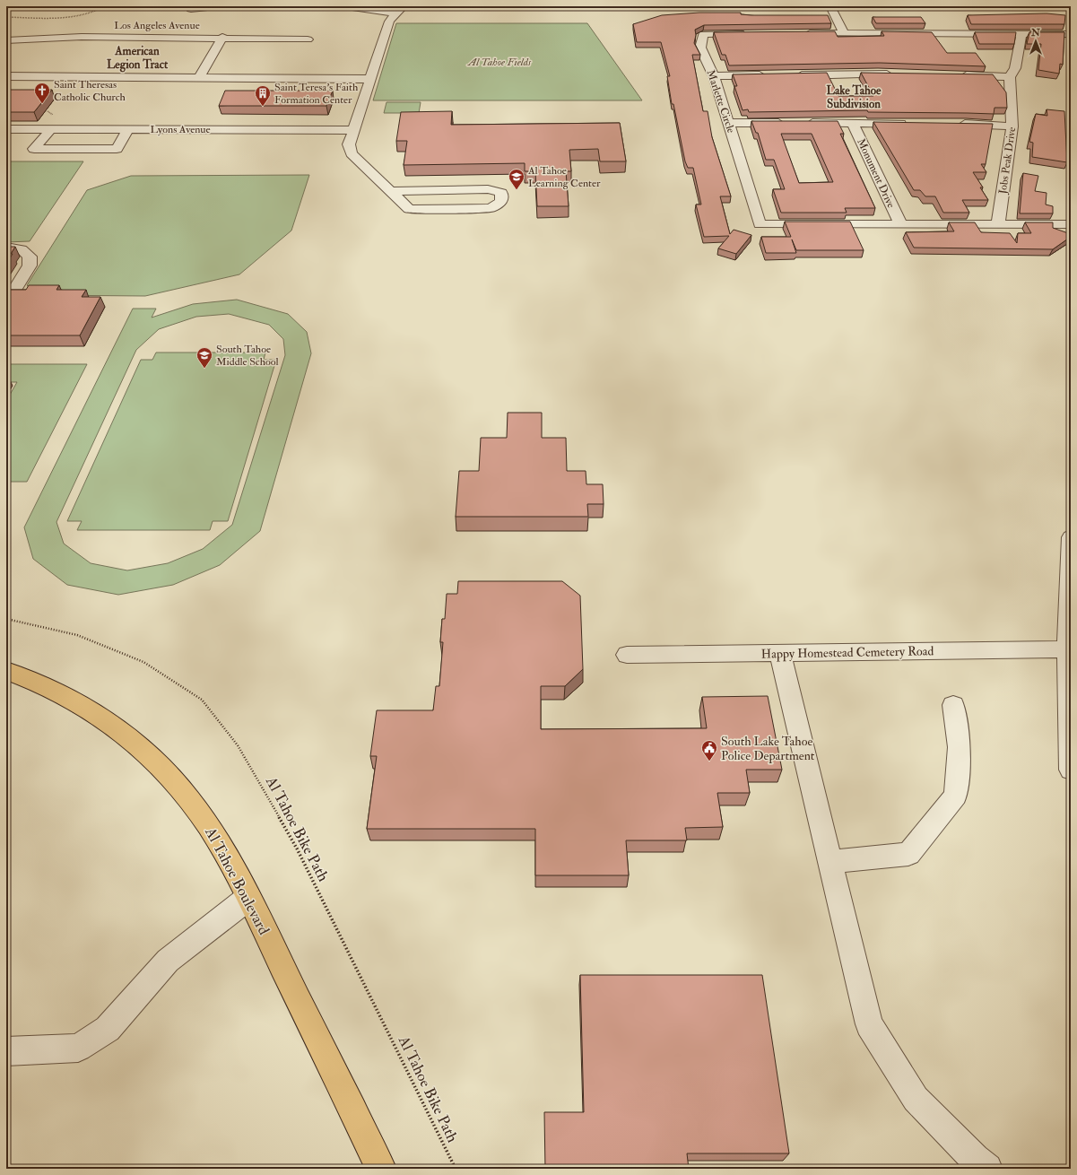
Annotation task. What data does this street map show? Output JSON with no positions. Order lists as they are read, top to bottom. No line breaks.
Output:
{"streets":{"main road":["Al Tahoe Boulevard"],"street":["Los Angeles Avenue","Marlette Circle","Lyons Avenue","Jobs Peak Drive","Monument Drive","Happy Homestead Cemetery Road"],"path":["Al Tahoe Bike Path"]},"crossings":[["Marlette Circle","Jobs Peak Drive"],["Marlette Circle","Monument Drive"]],"districts":["American Legion Tract","Lake Tahoe Subdivision"],"parks":["Al Tahoe Fields"],"places":{"church":["Saint Theresas Catholic Church"],"building":["Saint Teresa's Faith Formation Center"],"school or university":["Al Tahoe Learning Center","South Tahoe Middle School"],"public building":["South Lake Tahoe Police Department"]},"north":"top"}
